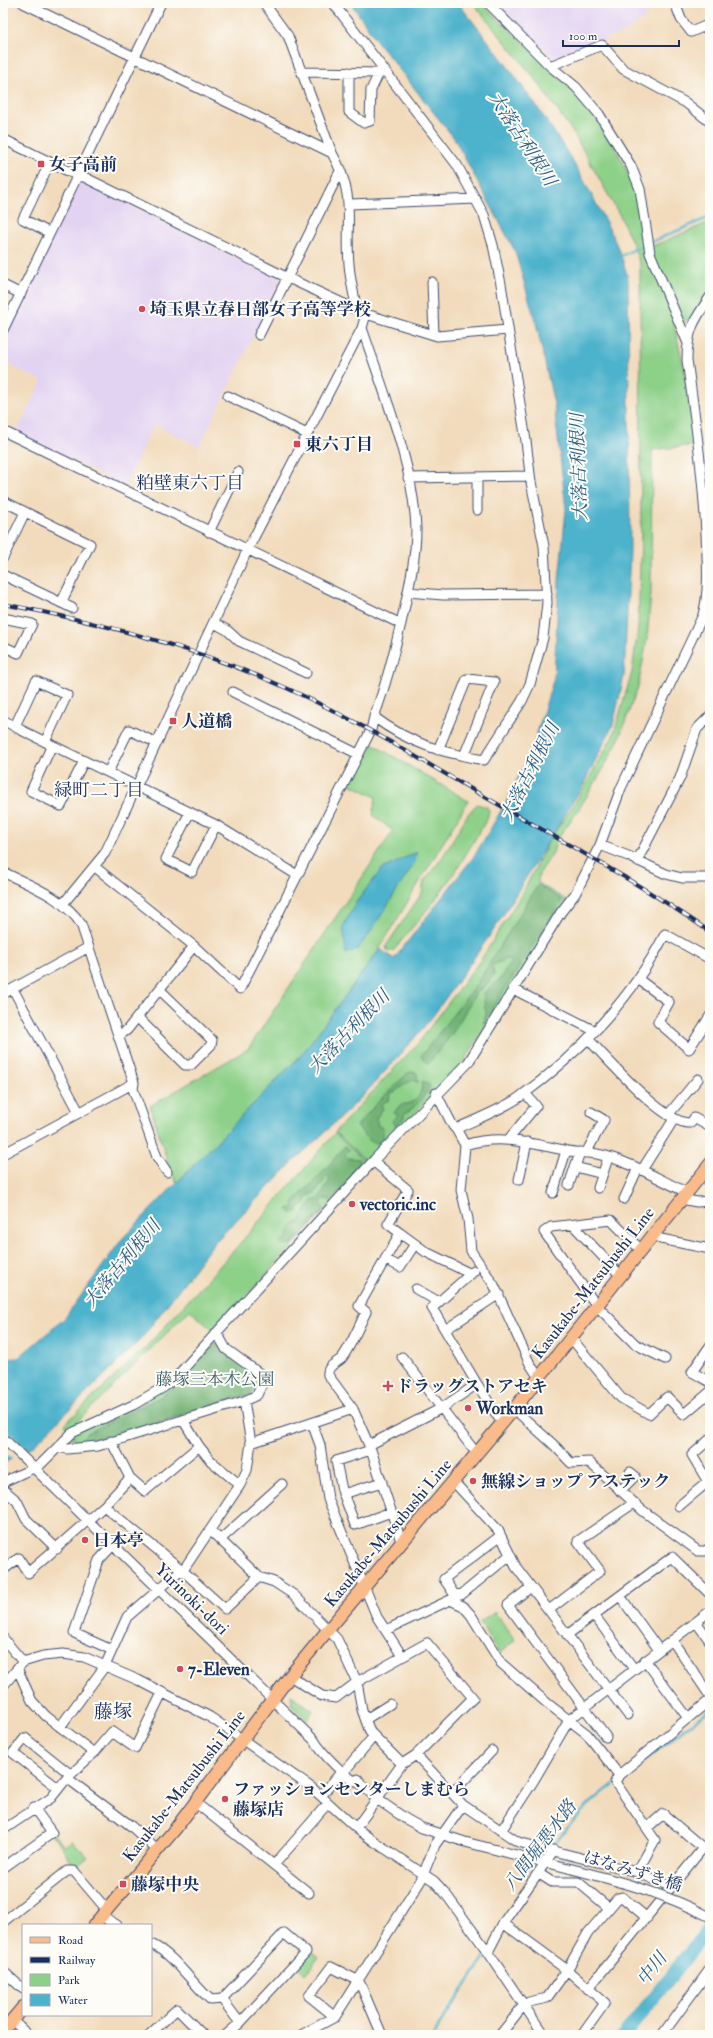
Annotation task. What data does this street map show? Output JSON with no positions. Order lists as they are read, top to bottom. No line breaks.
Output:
{"streets":{"main road":["Kasukabe-Matsubushi Line"],"street":["Yurinoki-dori","はなみずき橋"]},"crossings":[["Kasukabe-Matsubushi Line","Yurinoki-dori"],["Yurinoki-dori","はなみずき橋"]],"districts":["粕壁東六丁目","緑町二丁目","藤塚"],"water":["大落古利根川","八間堀悪水路","中川"],"parks":["藤塚三本木公園"],"places":{"transit":["女子高前","東六丁目","人道橋","藤塚中央"],"other":["埼玉県立春日部女子高等学校","vectoric.inc","Workman","無線ショップ アステック","日本亭","7-Eleven","ファッションセンターしまむら 藤塚店"],"health":["ドラッグストアセキ"]},"legend":["Road","Railway","Park","Water"],"scale_bar":"100 m"}
